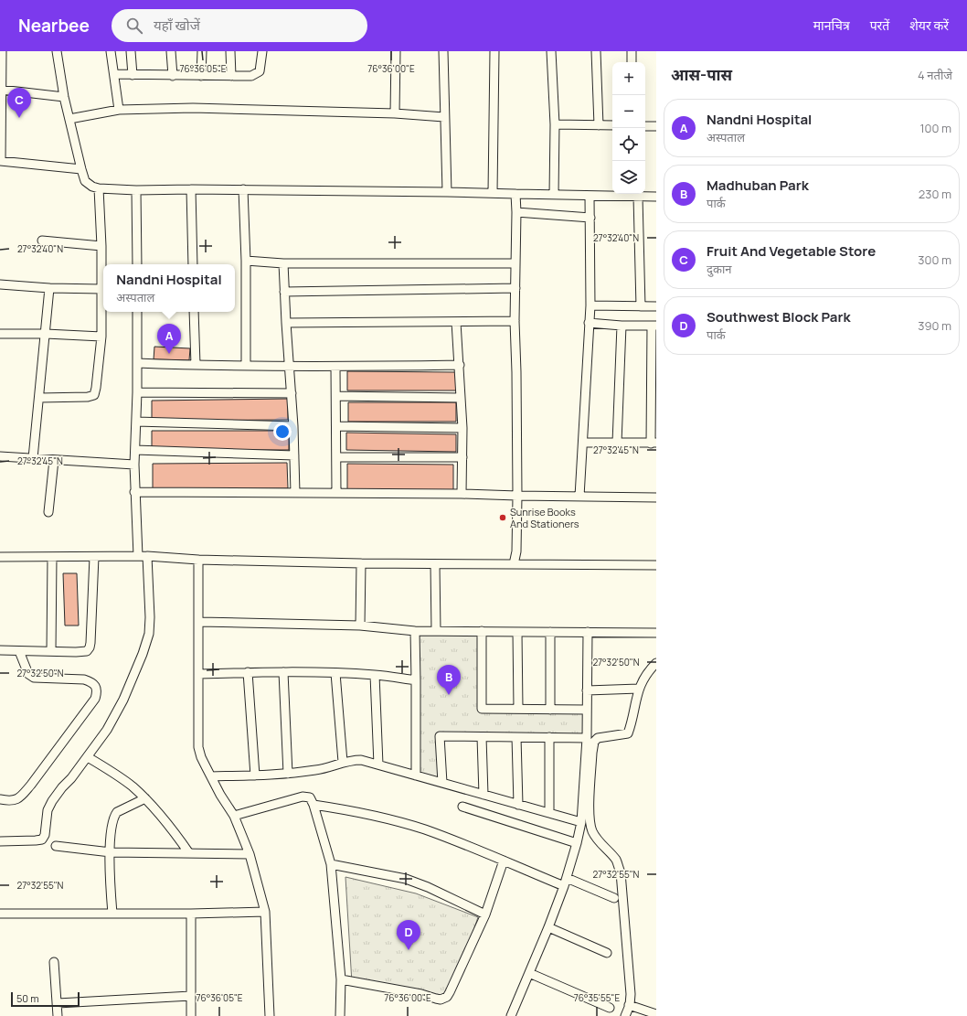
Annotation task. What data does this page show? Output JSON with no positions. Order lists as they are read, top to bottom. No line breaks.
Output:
{"places":["Sunrise Books And Stationers"],"scale_bar":"50 m","page":{"header":"Nearbee","search":"यहाँ खोजें","nav":["मानचित्र","परतें","शेयर करें"],"heading":["आस-पास","4 नतीजे"],"map_buttons":["+","−"],"pins":["C","A","B","D"],"list":[{"mark":"A","name":"Nandni Hospital","note":"अस्पताल","value":"100 m"},{"mark":"B","name":"Madhuban Park","note":"पार्क","value":"230 m"},{"mark":"C","name":"Fruit And Vegetable Store","note":"दुकान","value":"300 m"},{"mark":"D","name":"Southwest Block Park","note":"पार्क","value":"390 m"}],"popup":["Nandni Hospital","अस्पताल"],"scale":"50 m"},"coordinates":["76°36'05\"E","76°36'00\"E","27°32'40\"N","27°32'45\"N","27°32'50\"N","27°32'55\"N","76°35'55\"E"]}
